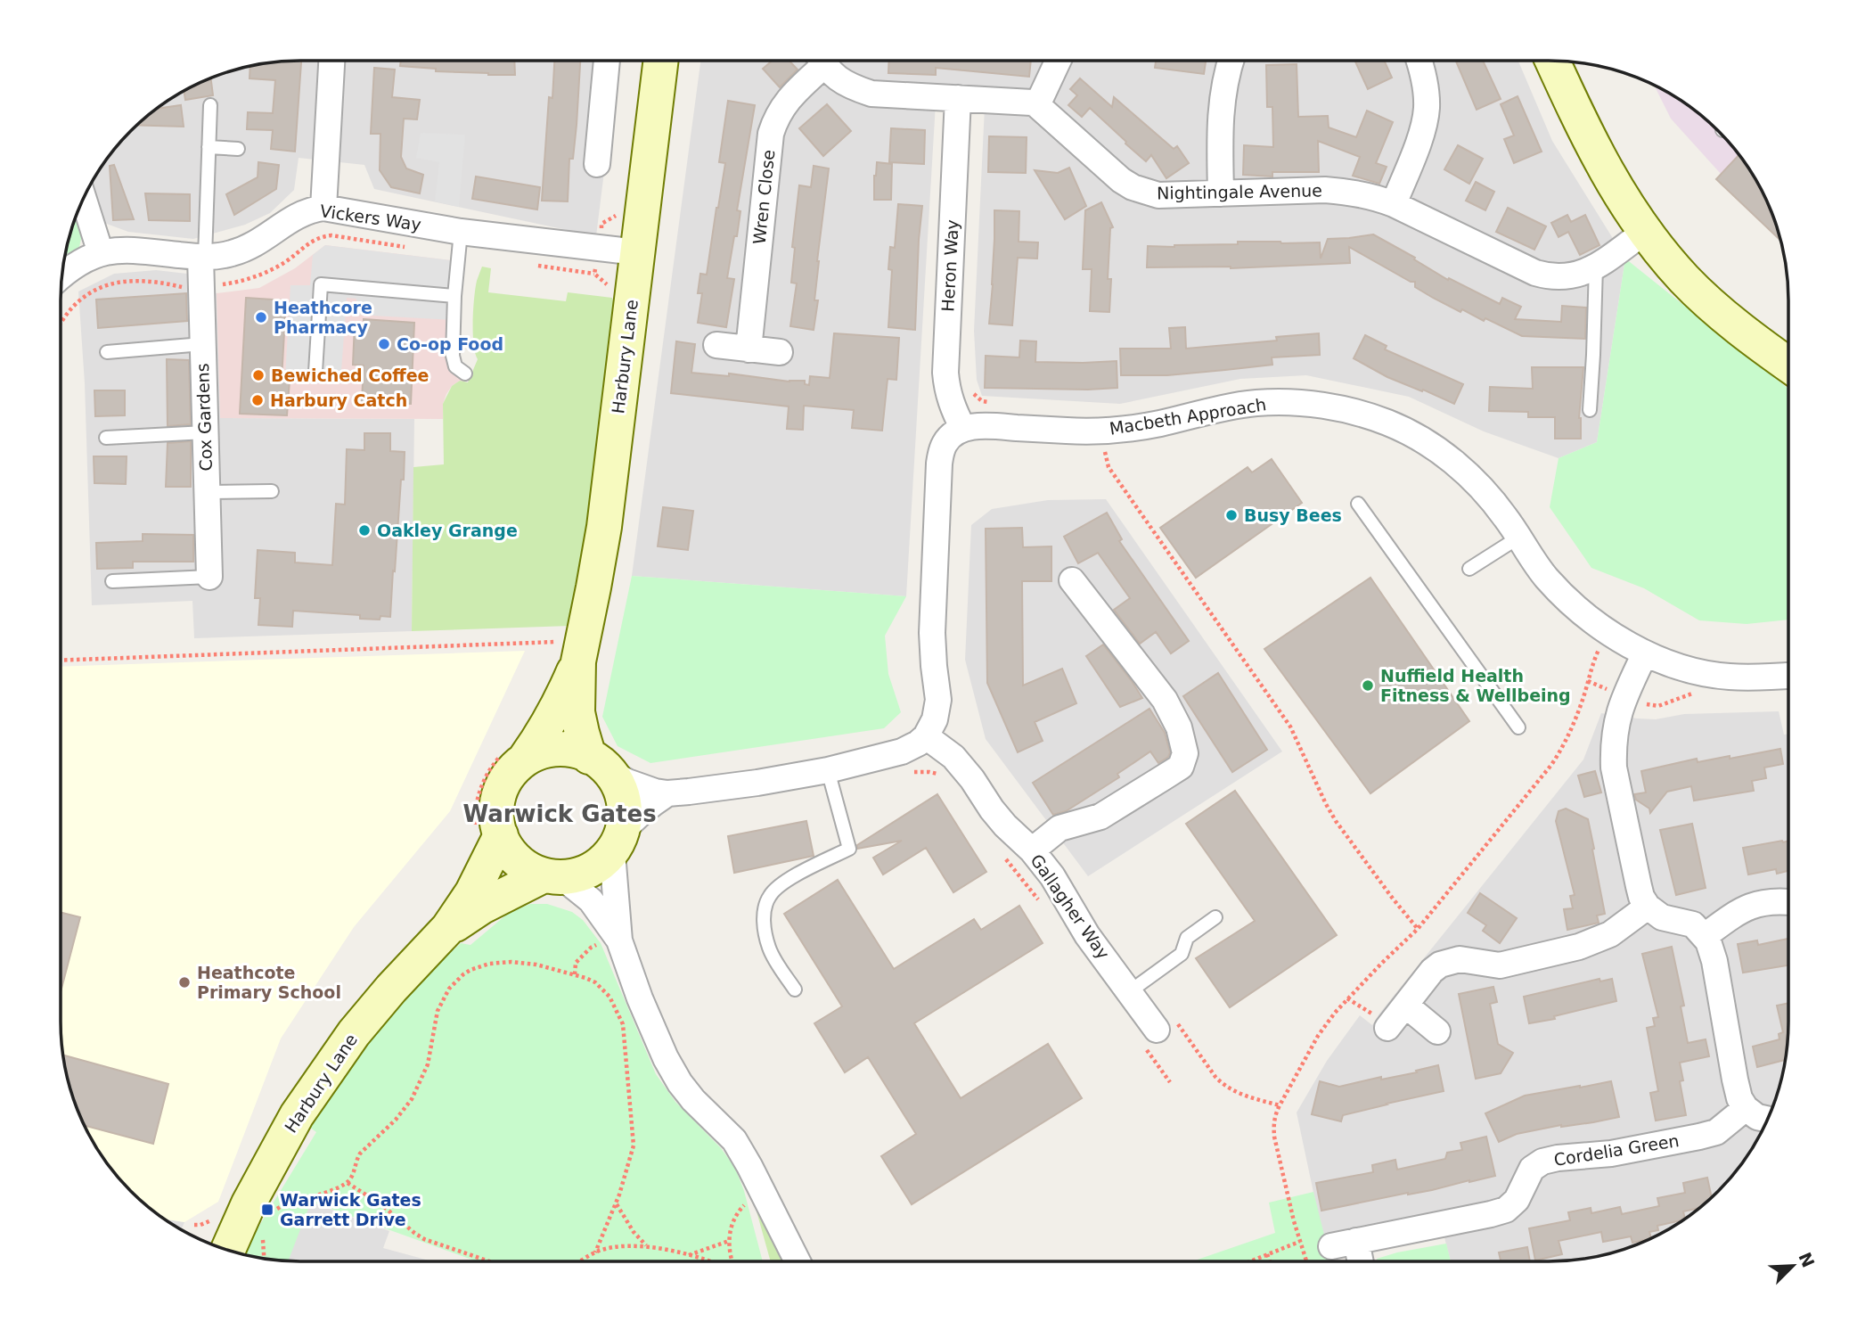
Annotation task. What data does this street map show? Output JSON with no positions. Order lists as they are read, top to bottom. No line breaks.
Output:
{"streets":{"street":["Nightingale Avenue","Wren Close","Vickers Way","Heron Way","Harbury Lane","Macbeth Approach","Cox Gardens","Gallagher Way","Cordelia Green"]},"crossings":[["Vickers Way","Harbury Lane"],["Vickers Way","Cox Gardens"],["Heron Way","Macbeth Approach"]],"districts":["Warwick Gates"],"places":{"other":["Heathcore Pharmacy","Co-op Food","Bewiched Coffee","Harbury Catch","Busy Bees","Oakley Grange","Nuffield Health Fitness & Wellbeing","Heathcote Primary School"],"transit":["Warwick Gates Garrett Drive"]},"north":"top right"}
